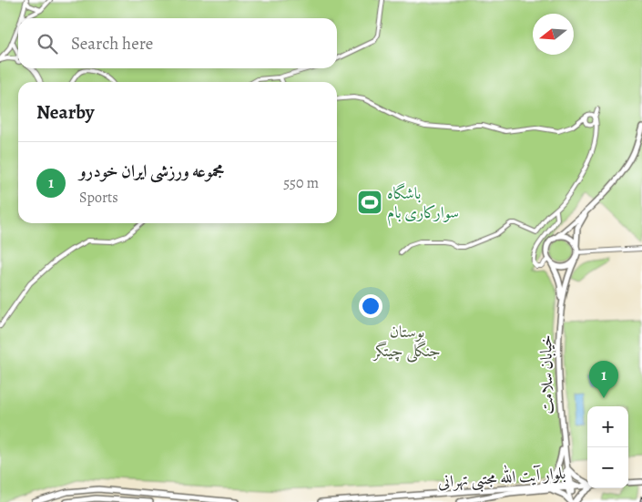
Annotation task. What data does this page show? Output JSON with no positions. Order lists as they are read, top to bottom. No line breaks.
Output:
{"streets":{"main road":["خیابان سلامت","بلوار آیت الله مجتبی تهرانی"]},"crossings":[["خیابان سلامت","بلوار آیت الله مجتبی تهرانی"]],"parks":["بوستان جنگلی چیتگر"],"places":{"sports":["باشگاه سوارکاری بام"]},"north":"left","page":{"search":"Search here","heading":"Nearby","list":[{"mark":"1","name":"مجموعه ورزشی ایران خودرو","note":"Sports","value":"550 m"}],"pins":"1","map_buttons":["+","−"]}}
